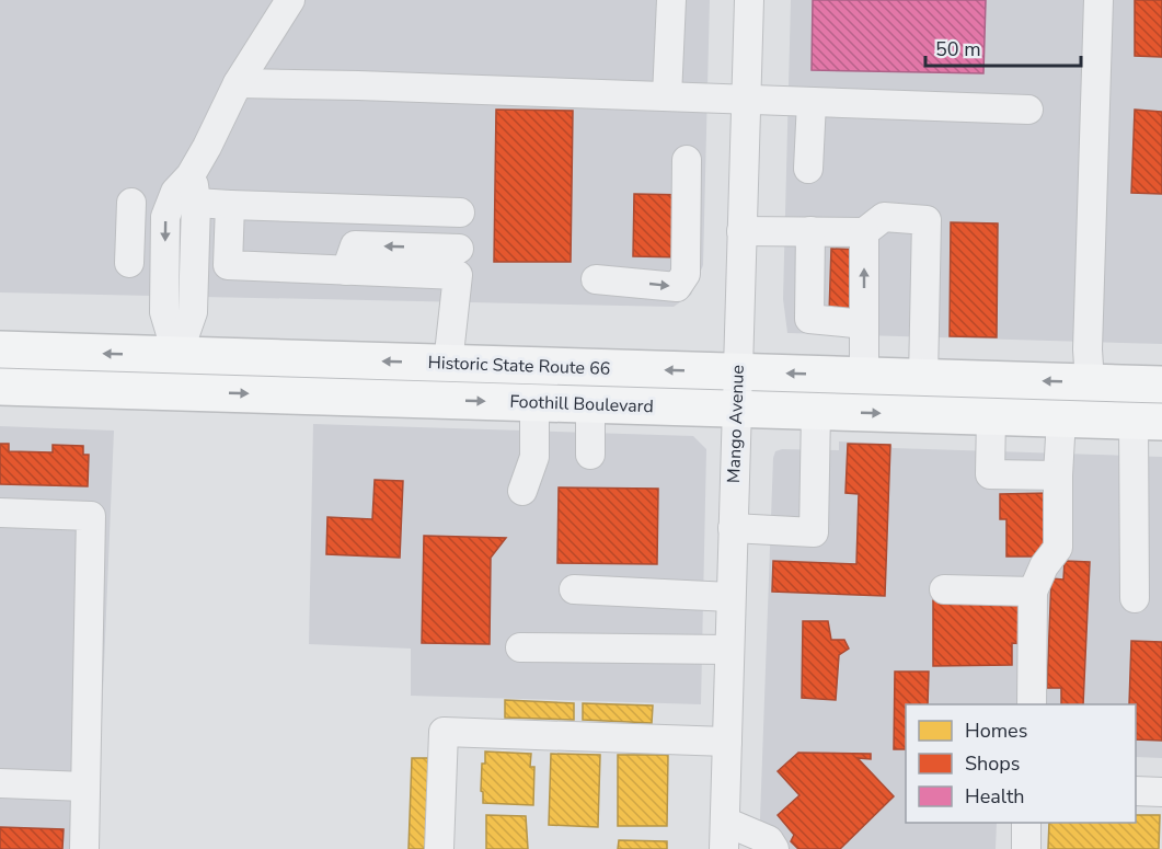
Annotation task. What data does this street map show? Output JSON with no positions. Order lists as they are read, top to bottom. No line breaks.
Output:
{"streets":{"main road":["Historic State Route 66","Foothill Boulevard"],"street":["Mango Avenue"]},"crossings":[["Historic State Route 66","Mango Avenue"],["Foothill Boulevard","Mango Avenue"]],"one_way":["Historic State Route 66"],"legend":["Homes","Shops","Health"],"scale_bar":"50 m"}
